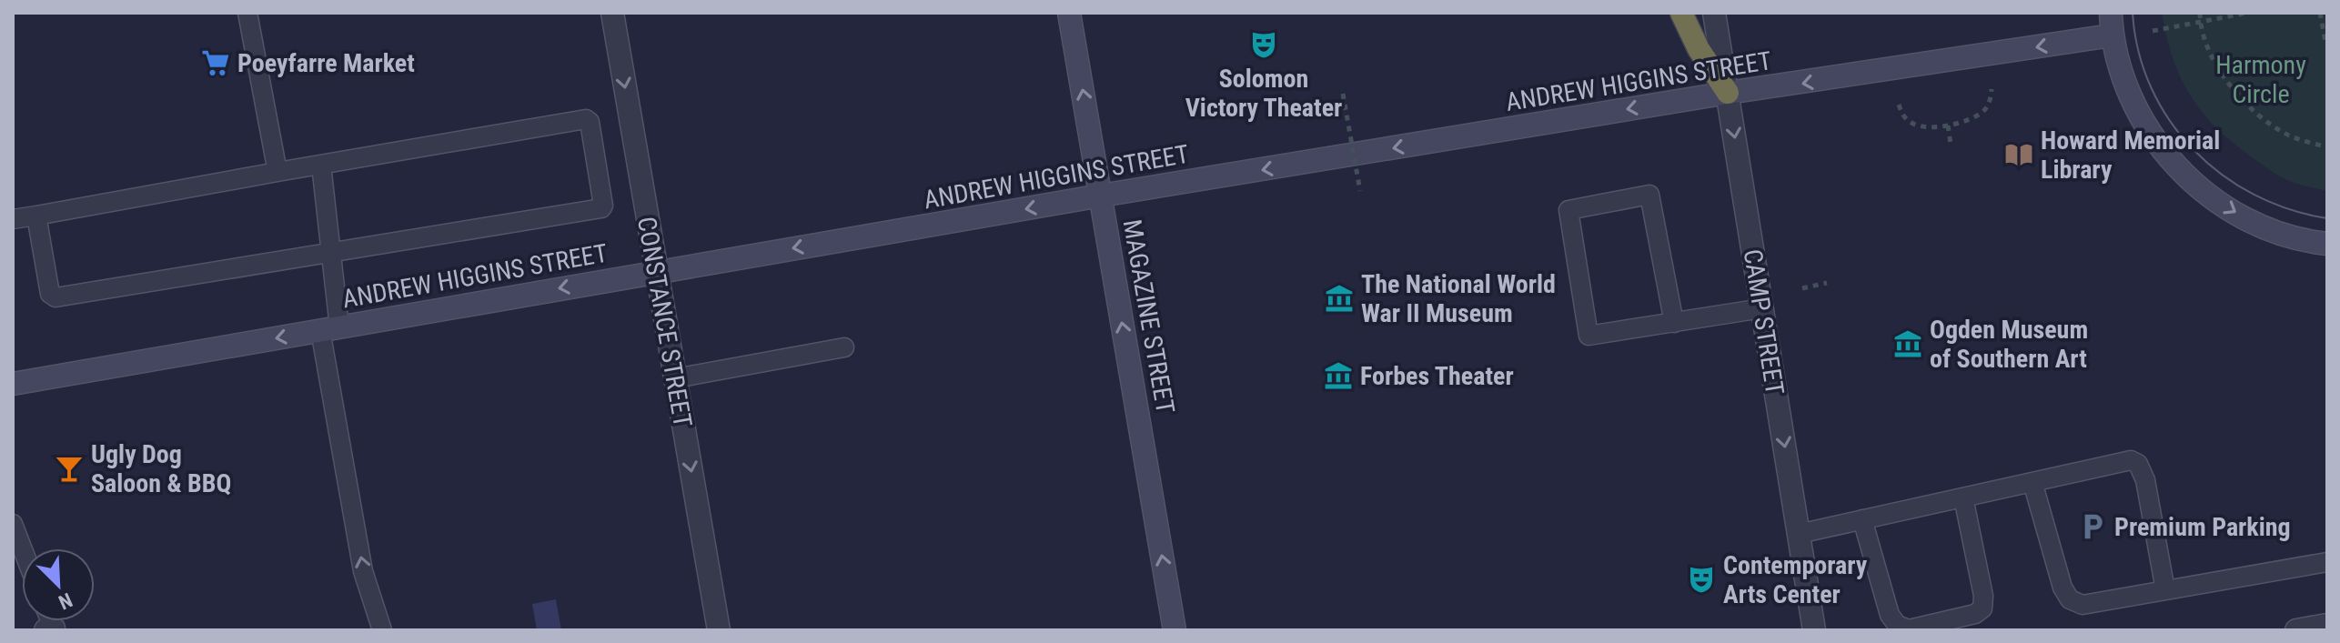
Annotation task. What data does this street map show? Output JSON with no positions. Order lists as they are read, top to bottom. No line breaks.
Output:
{"streets":{"street":["ANDREW HIGGINS STREET","MAGAZINE STREET","CONSTANCE STREET","CAMP STREET"]},"crossings":[["ANDREW HIGGINS STREET","MAGAZINE STREET"],["ANDREW HIGGINS STREET","CONSTANCE STREET"],["ANDREW HIGGINS STREET","CAMP STREET"]],"one_way":["ANDREW HIGGINS STREET","MAGAZINE STREET","CONSTANCE STREET","CAMP STREET"],"parks":["Harmony Circle"],"places":{"theatre":["Solomon Victory Theater","Contemporary Arts Center"],"supermarket":["Poeyfarre Market"],"library":["Howard Memorial Library"],"museum":["The National World War II Museum","Ogden Museum of Southern Art","Forbes Theater"],"bar":["Ugly Dog Saloon & BBQ"],"parking":["Premium Parking"]},"north":"bottom right"}
